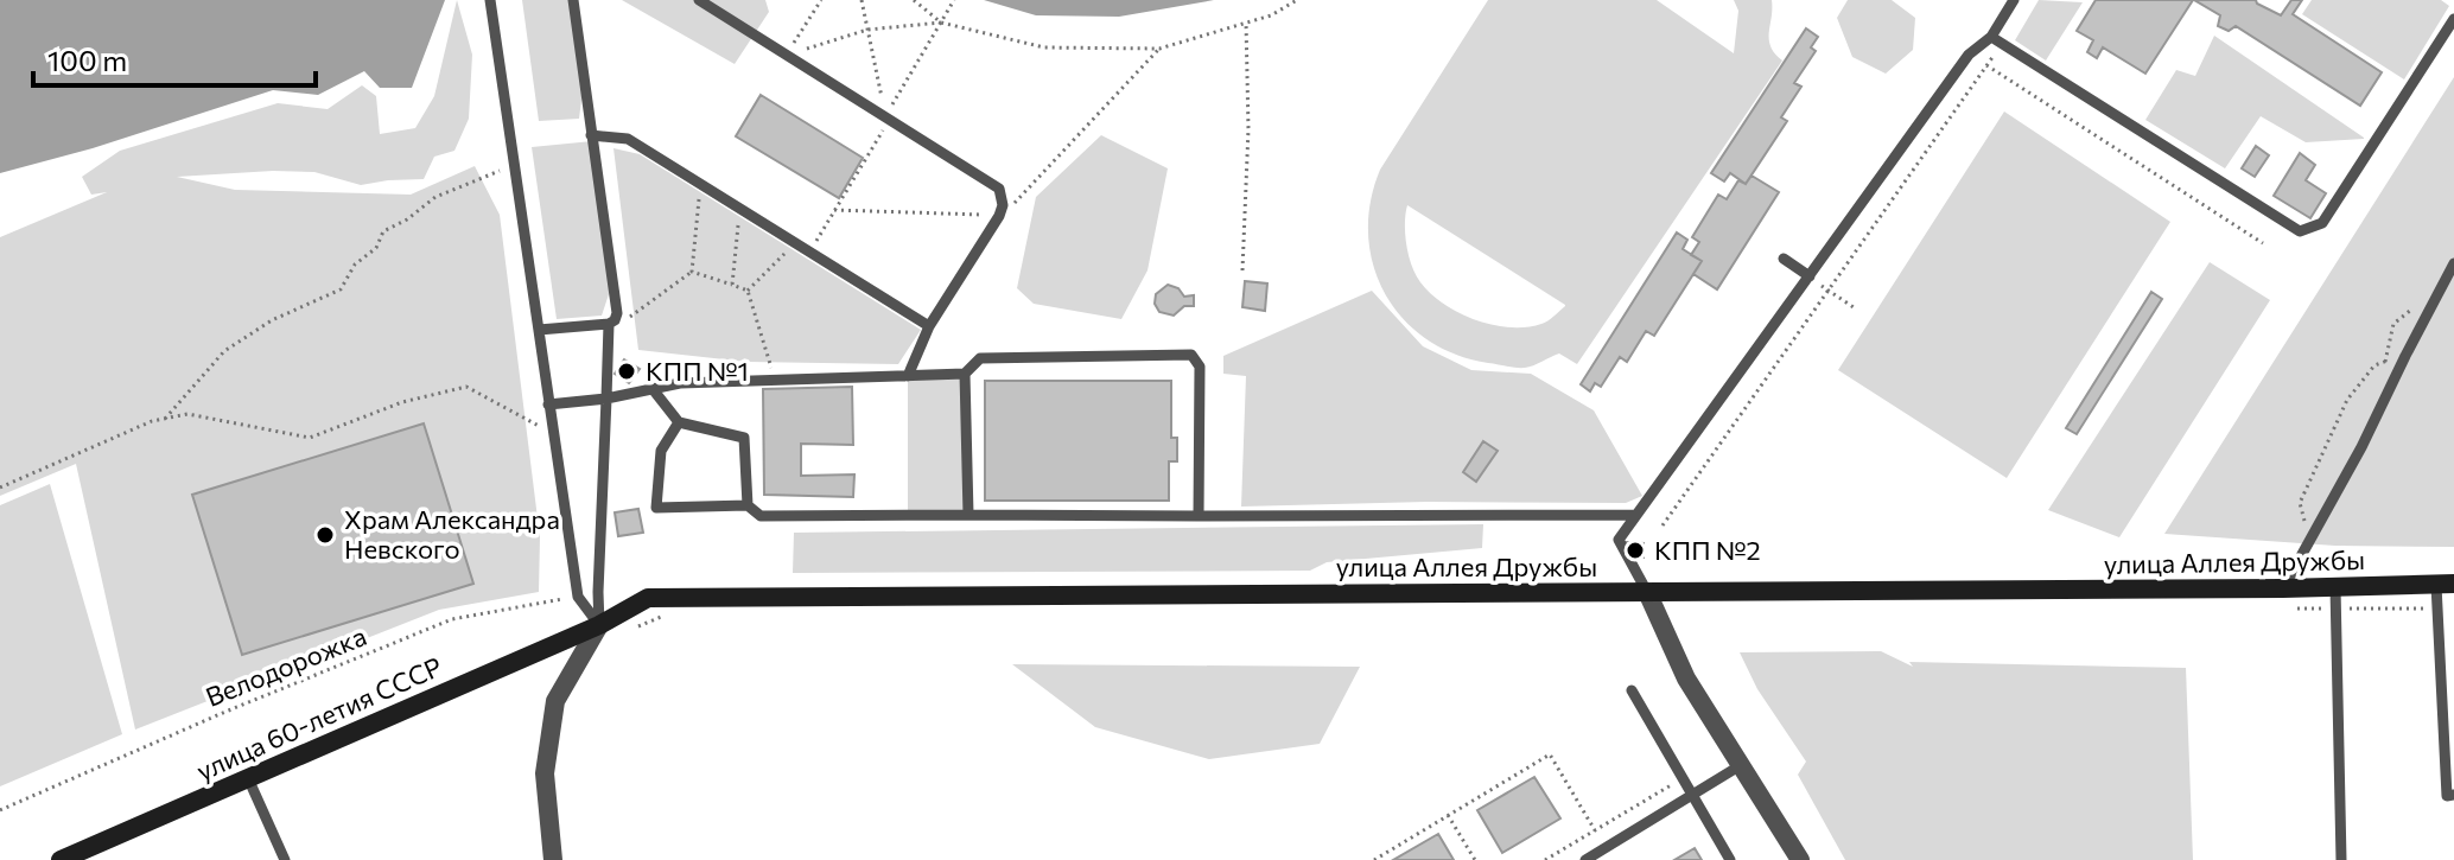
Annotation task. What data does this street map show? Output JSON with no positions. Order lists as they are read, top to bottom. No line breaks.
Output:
{"streets":{"main road":["улица Аллея Дружбы","улица 60-летия СССР"],"path":["Велодорожка"]},"crossings":[["улица Аллея Дружбы","улица 60-летия СССР"]],"places":["КПП №1","Храм Александра Невского","КПП №2"],"scale_bar":"100 m"}
